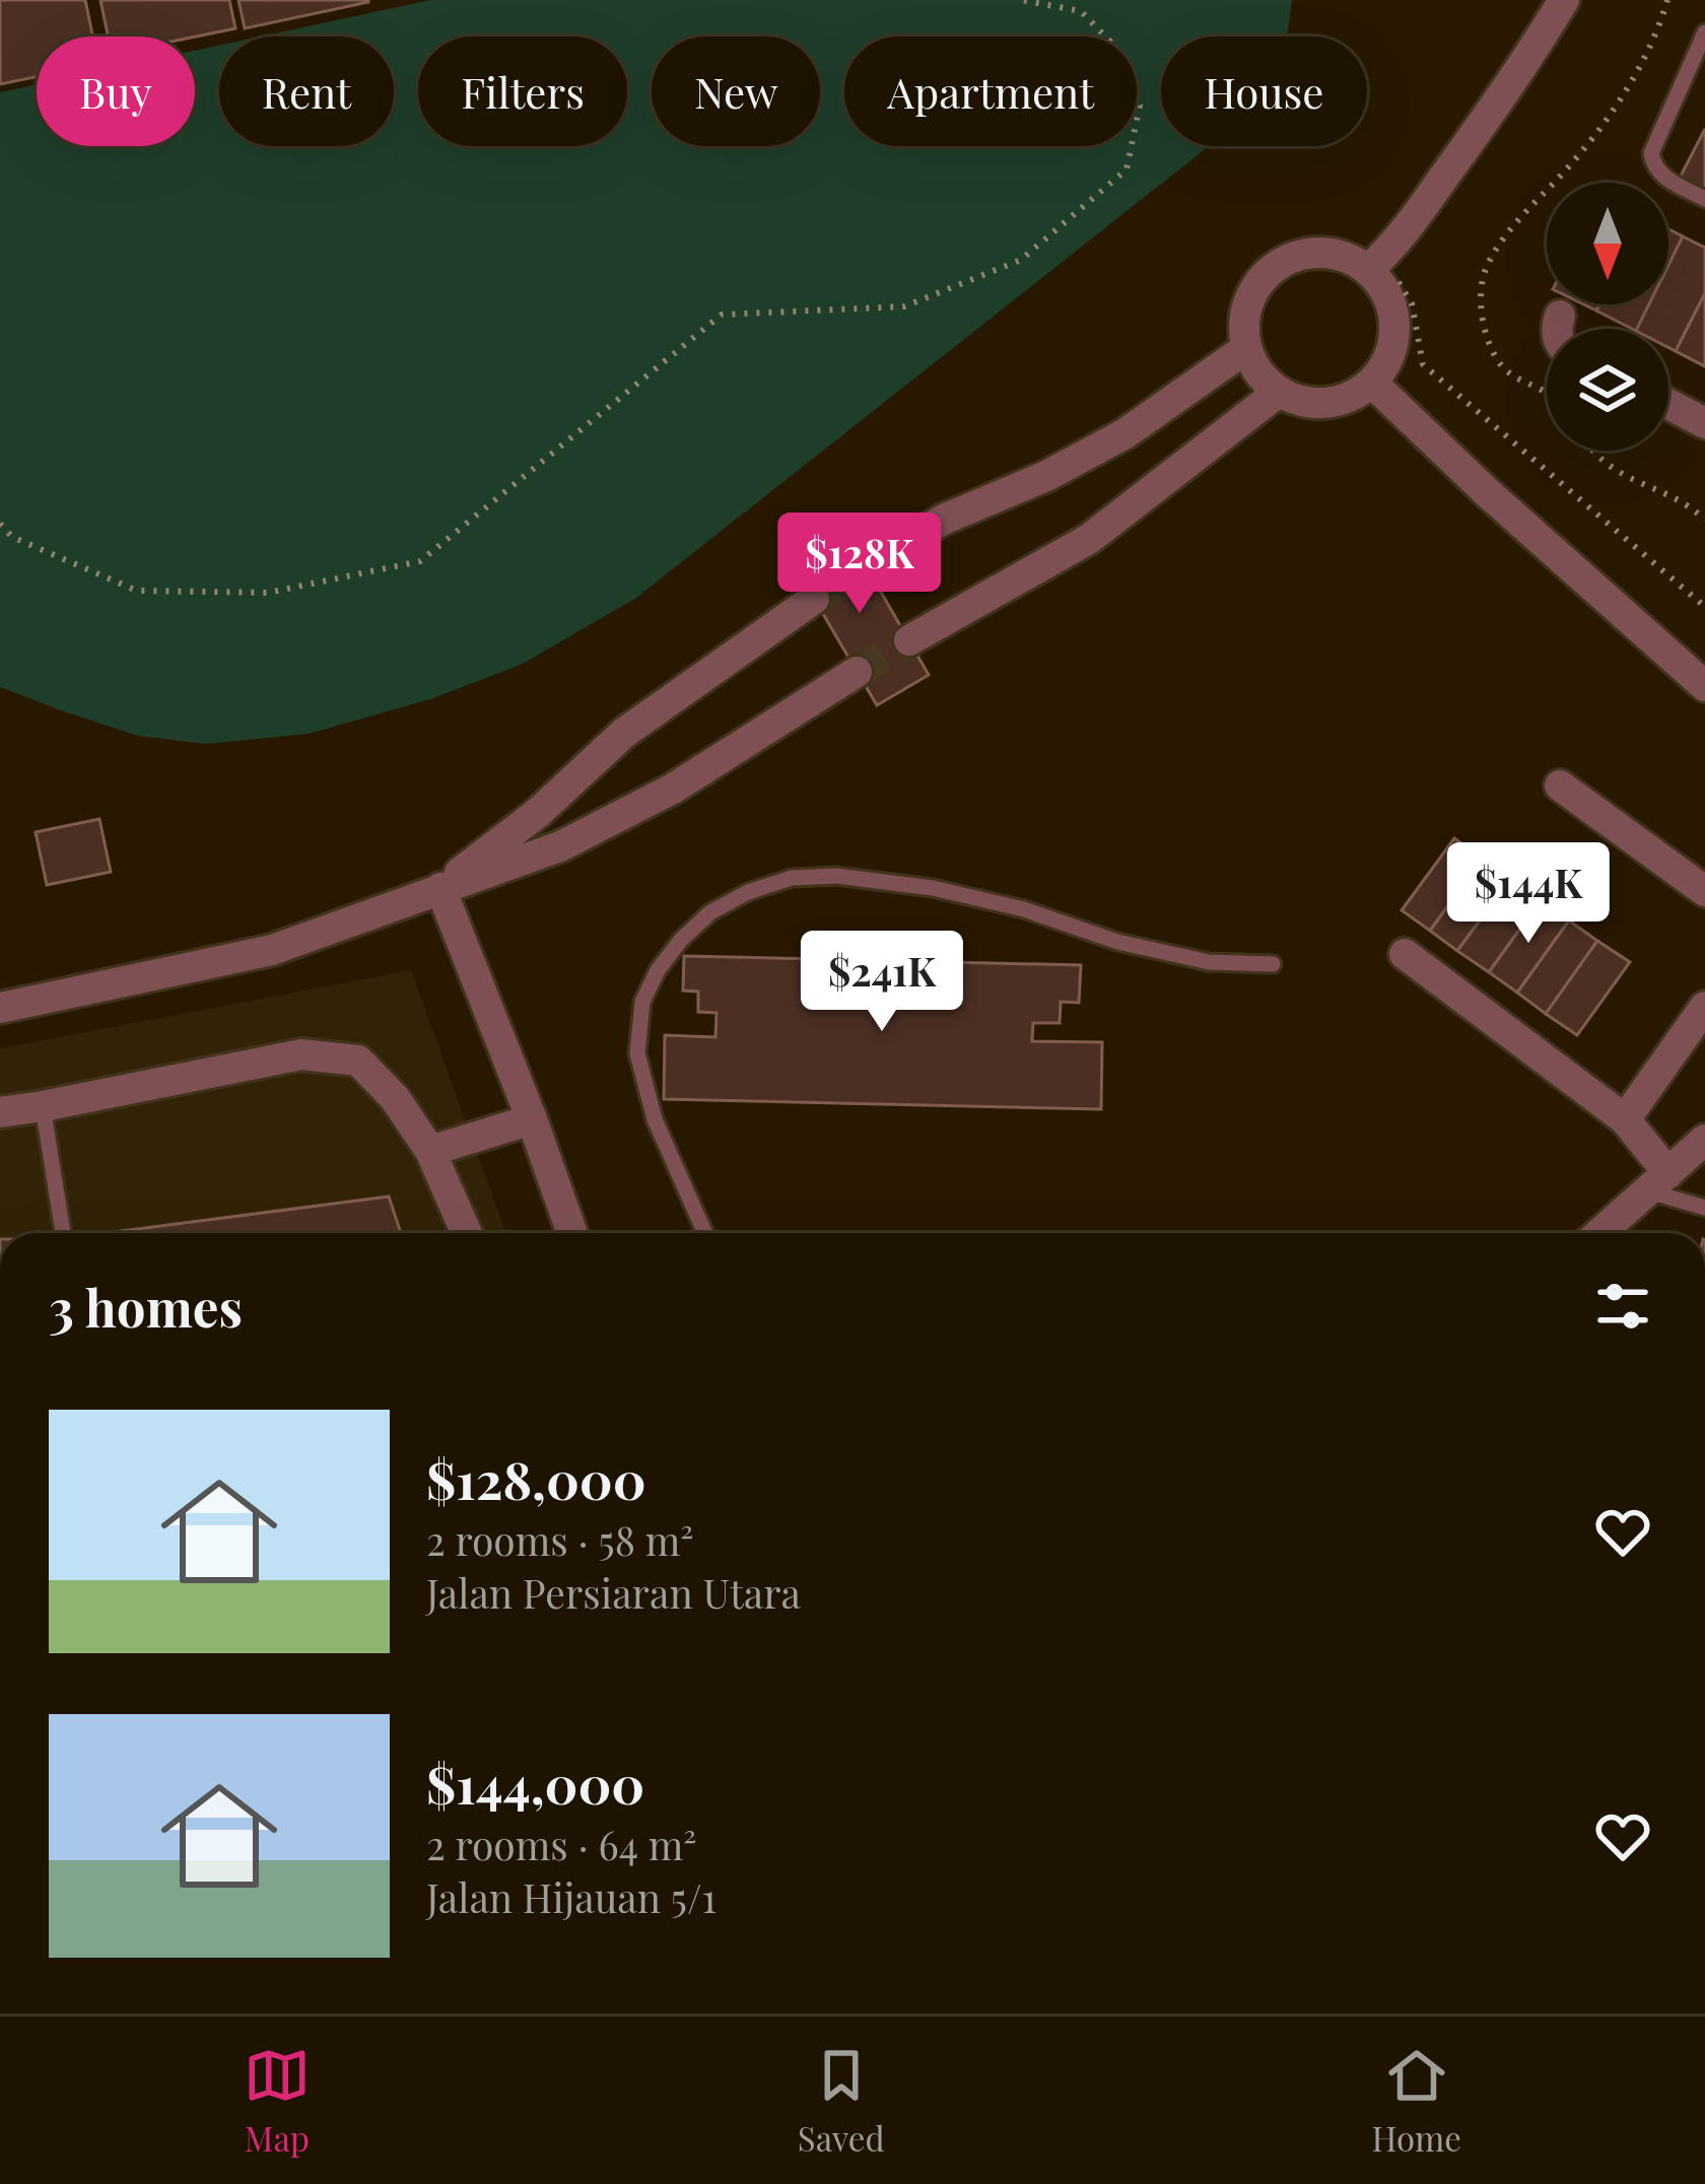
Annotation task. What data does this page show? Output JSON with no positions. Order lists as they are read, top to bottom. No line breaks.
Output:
{"north":"bottom","page":{"chip":["Buy","Rent","Filters","New","Apartment","House"],"price":["$128K","$144K","$241K"],"heading":"3 homes","list":[{"name":"$128,000","note":"2 rooms · 58 m² · Jalan Persiaran Utara"},{"name":"$144,000","note":"2 rooms · 64 m² · Jalan Hijauan 5/1"}],"tabs":["Map","Saved","Home"]}}
